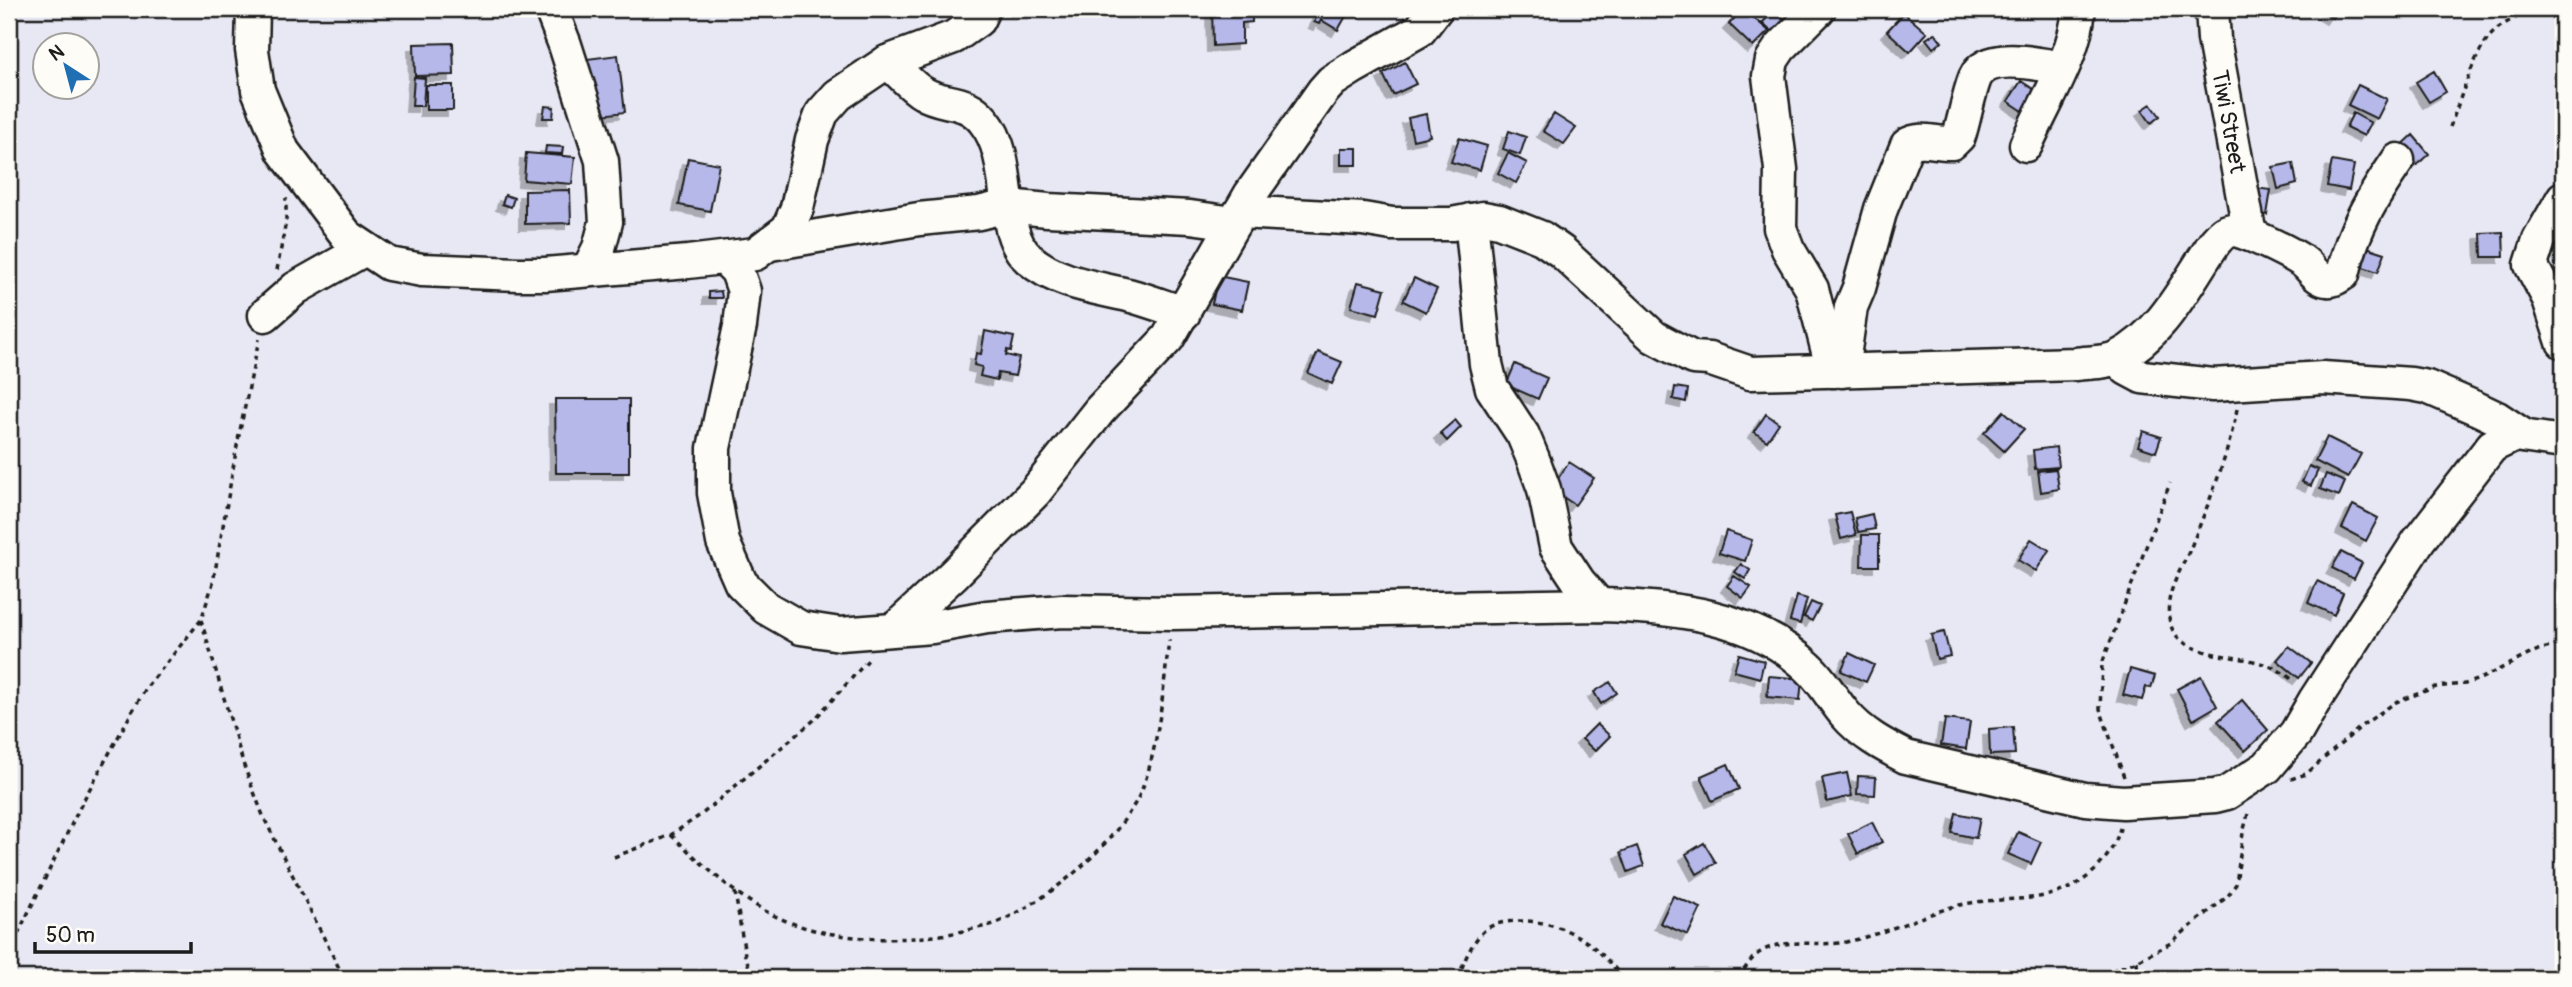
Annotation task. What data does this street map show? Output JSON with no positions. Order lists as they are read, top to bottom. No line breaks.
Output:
{"streets":{"street":["Tiwi Street"]},"scale_bar":"50 m","north":"top left"}
